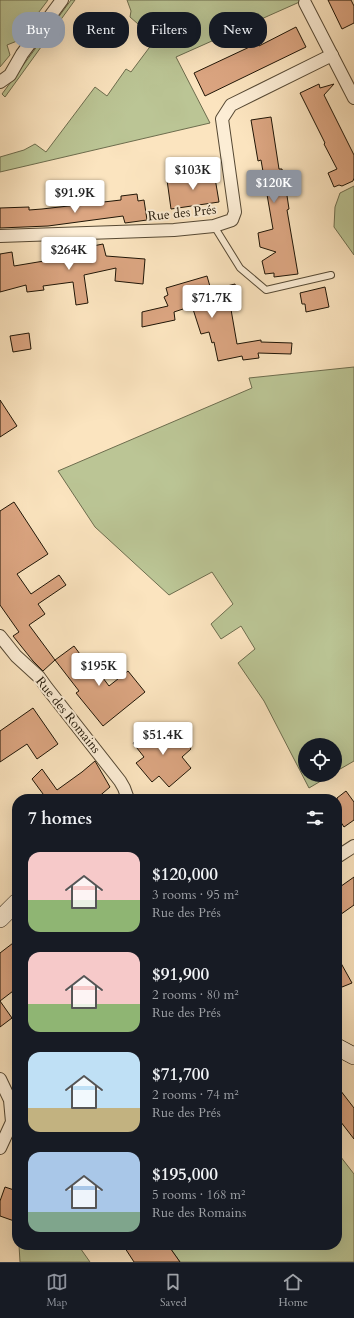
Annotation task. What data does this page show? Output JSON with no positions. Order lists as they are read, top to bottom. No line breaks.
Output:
{"streets":{"street":["Rue des Prés","Rue des Romains"]},"page":{"chip":["Buy","Rent","Filters","New"],"price":["$103K","$120K","$91.9K","$264K","$71.7K","$195K","$51.4K"],"heading":"7 homes","list":[{"name":"$120,000","note":"3 rooms · 95 m² · Rue des Prés"},{"name":"$91,900","note":"2 rooms · 80 m² · Rue des Prés"},{"name":"$71,700","note":"2 rooms · 74 m² · Rue des Prés"},{"name":"$195,000","note":"5 rooms · 168 m² · Rue des Romains"}],"tabs":["Map","Saved","Home"]}}
